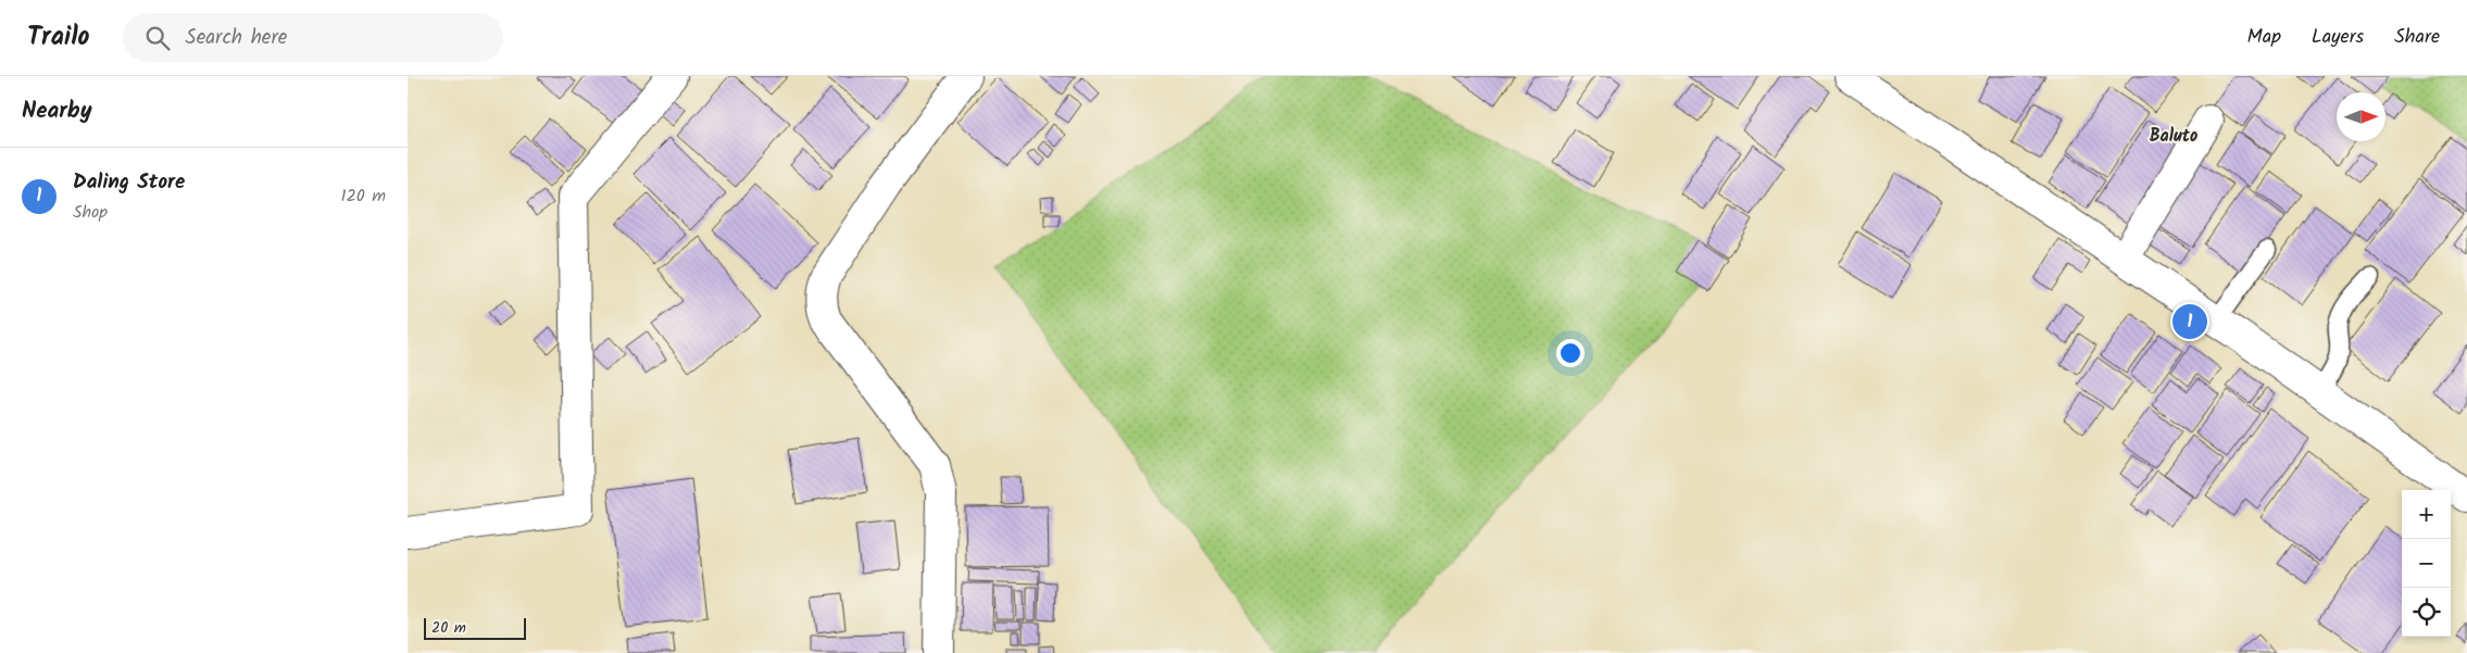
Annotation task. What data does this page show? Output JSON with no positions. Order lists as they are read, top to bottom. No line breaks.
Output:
{"districts":["Baluto"],"scale_bar":"20 m","north":"right","page":{"header":"Trailo","search":"Search here","nav":["Map","Layers","Share"],"heading":"Nearby","list":[{"mark":"1","name":"Daling Store","note":"Shop","value":"120 m"}],"pins":"1","map_buttons":["+","−"],"scale":"20 m"}}
